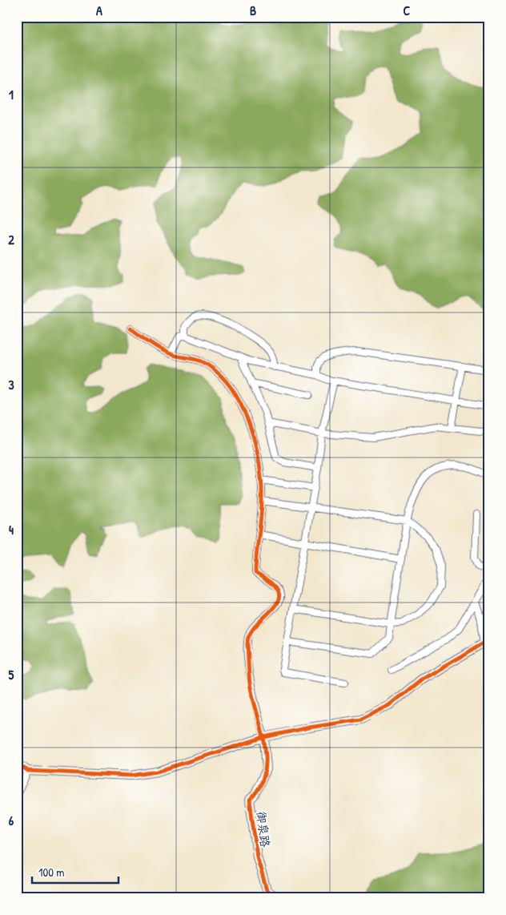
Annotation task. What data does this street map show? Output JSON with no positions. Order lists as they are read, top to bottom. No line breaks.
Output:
{"streets":{"street":["御泉路"]},"scale_bar":"100 m","grid":{"columns":["A","B","C"],"rows":["1","2","3","4","5","6"]}}
